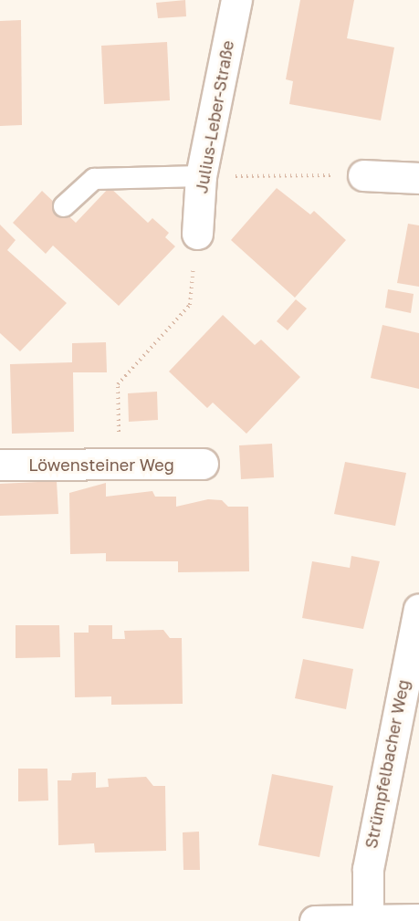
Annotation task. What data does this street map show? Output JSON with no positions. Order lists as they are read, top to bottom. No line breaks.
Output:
{"streets":{"street":["Julius-Leber-Straße","Löwensteiner Weg","Strümpfelbacher Weg"]}}
